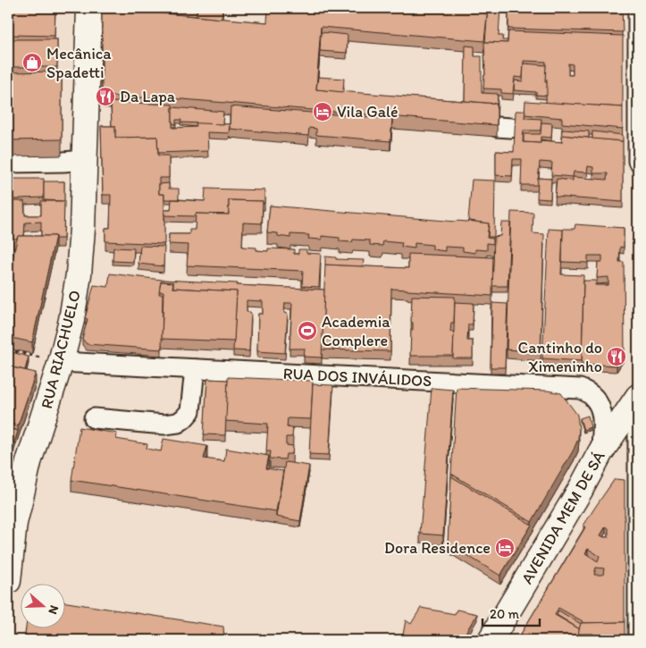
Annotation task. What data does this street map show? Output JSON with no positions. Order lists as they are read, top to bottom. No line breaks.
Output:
{"streets":{"main road":["RUA RIACHUELO","AVENIDA MEM DE SÁ"],"street":["RUA DOS INVÁLIDOS"]},"crossings":[["RUA RIACHUELO","RUA DOS INVÁLIDOS"],["RUA DOS INVÁLIDOS","AVENIDA MEM DE SÁ"]],"places":{"shop":["Mecânica Spadetti"],"restaurant":["Da Lapa","Cantinho do Ximeninho"],"hotel":["Vila Galé","Dora Residence"],"sports":["Academia Complere"]},"scale_bar":"20 m","north":"right"}
